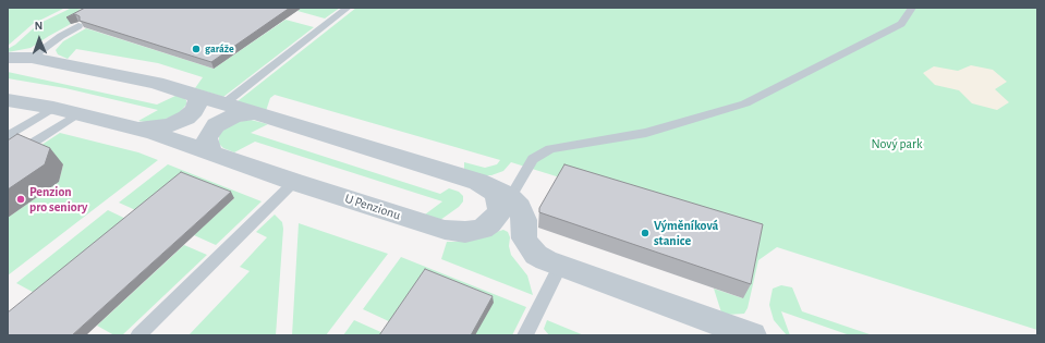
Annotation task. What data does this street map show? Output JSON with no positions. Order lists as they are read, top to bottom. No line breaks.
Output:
{"streets":{"street":["U Penzionu"]},"parks":["Nový park"],"places":["garáže","Penzion pro seniory","Výměníková stanice"],"north":"top"}
